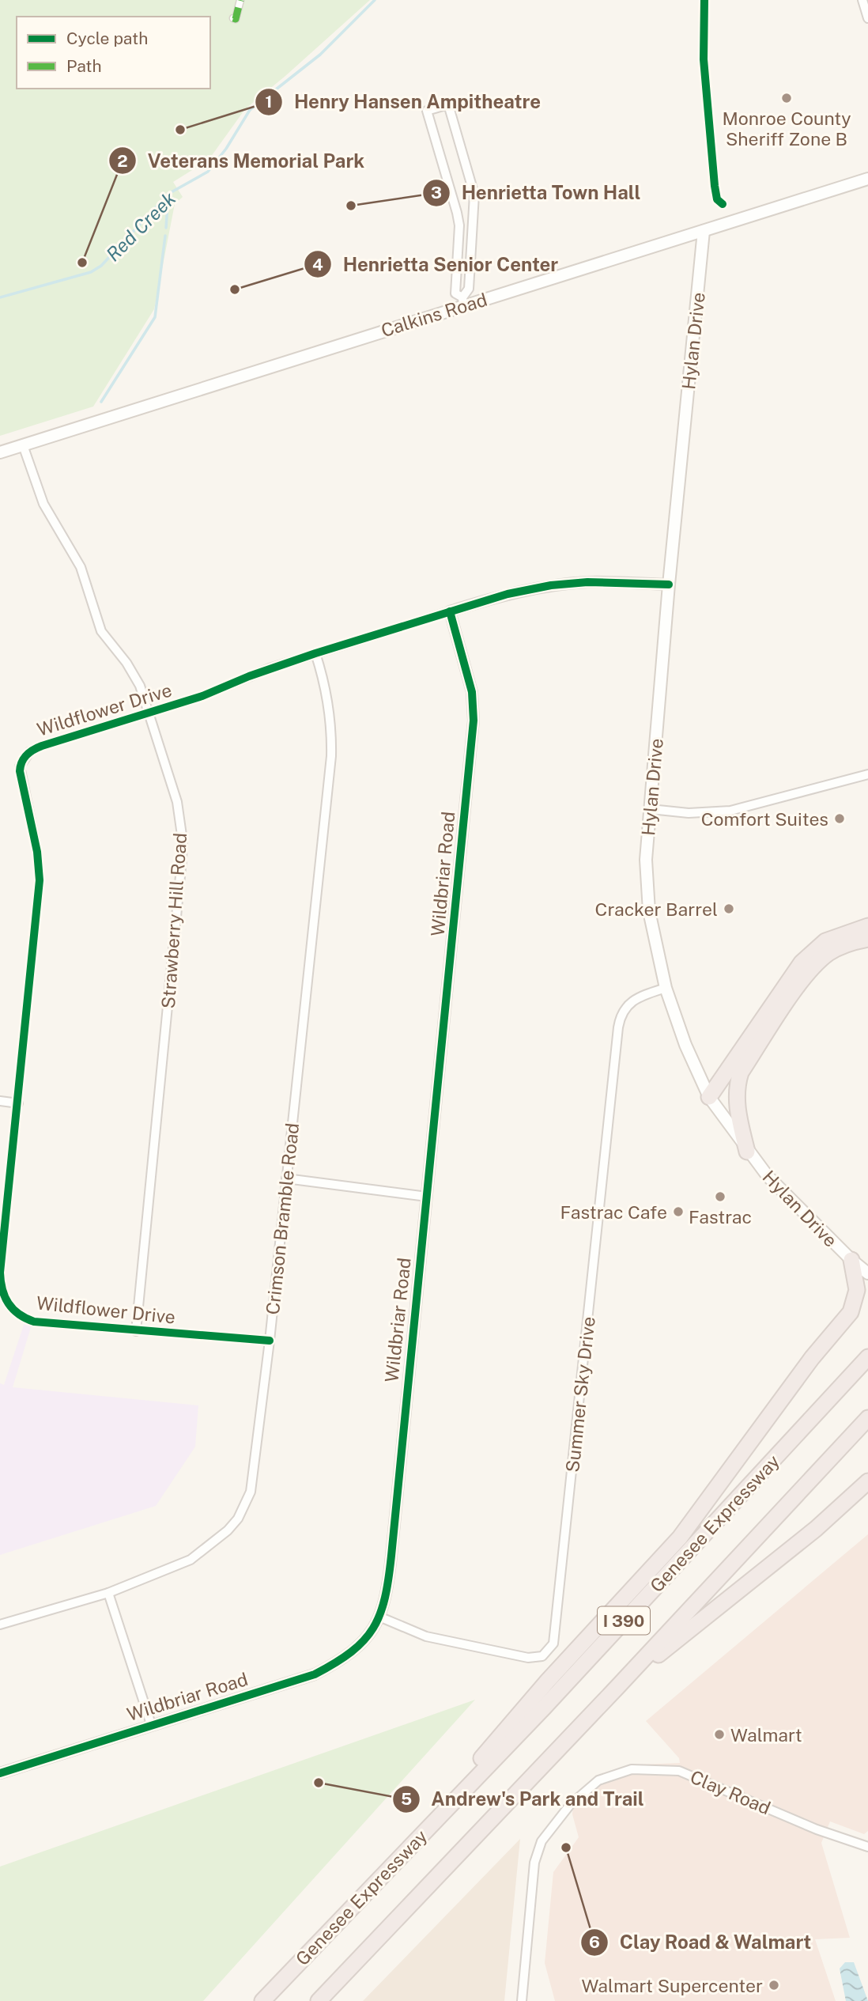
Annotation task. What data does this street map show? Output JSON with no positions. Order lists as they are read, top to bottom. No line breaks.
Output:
{"streets":{"highway":["Genesee Expressway","I 390"],"main road":["Calkins Road","Hylan Drive"],"street":["Wildflower Drive","Wildbriar Road","Strawberry Hill Road","Crimson Bramble Road","Summer Sky Drive","Clay Road"]},"crossings":[["Calkins Road","Hylan Drive"],["Calkins Road","Strawberry Hill Road"],["Hylan Drive","Wildflower Drive"],["Hylan Drive","Summer Sky Drive"],["Wildflower Drive","Wildbriar Road"],["Wildflower Drive","Strawberry Hill Road"],["Wildflower Drive","Crimson Bramble Road"],["Wildbriar Road","Summer Sky Drive"]],"water":["Red Creek"],"places":["Monroe County Sheriff Zone B","Henry Hansen Ampitheatre","Henrietta Town Hall","Veterans Memorial Park","Henrietta Senior Center","Comfort Suites","Cracker Barrel","Fastrac","Fastrac Cafe","Walmart","Andrew's Park and Trail","Clay Road & Walmart","Walmart Supercenter"],"legend":["Cycle path","Path"]}
